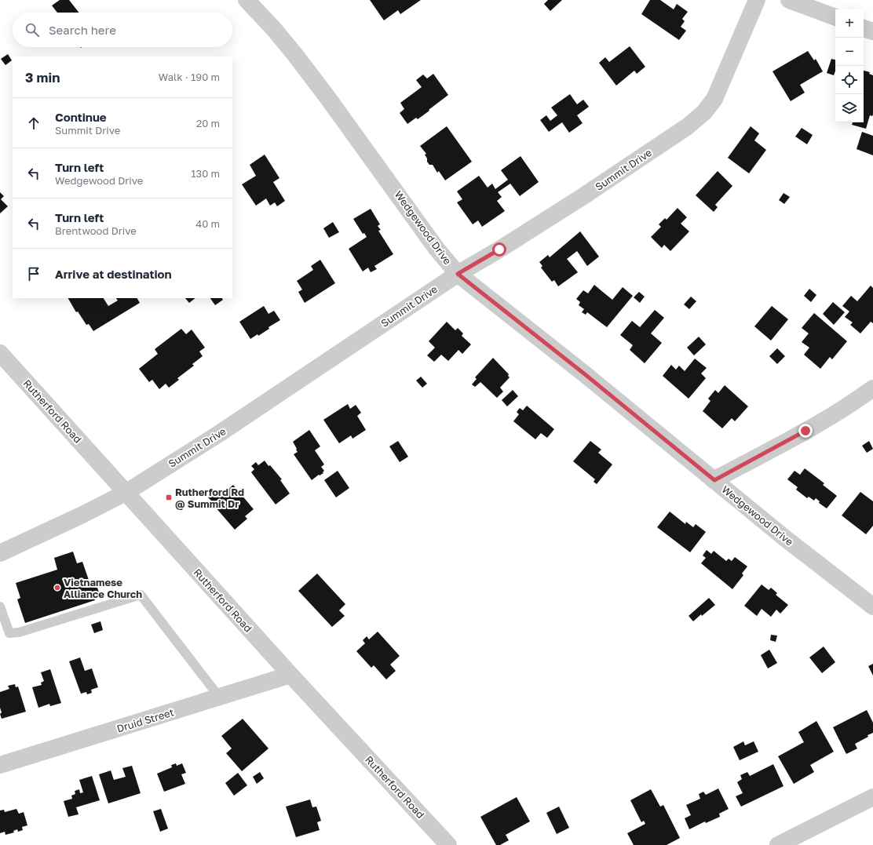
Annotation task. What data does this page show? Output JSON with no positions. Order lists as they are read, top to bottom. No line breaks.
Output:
{"streets":{"street":["Summit Drive","Wedgewood Drive","Rutherford Road","Druid Street"]},"crossings":[["Summit Drive","Wedgewood Drive"],["Summit Drive","Rutherford Road"],["Rutherford Road","Druid Street"]],"places":{"transit":["Rutherford Rd @ Summit Dr"],"other":["Vietnamese Alliance Church"]},"page":{"map_buttons":["+","−"],"search":"Search here","heading":["3 min","Walk · 190 m"],"list":[["Continue","Summit Drive","20 m"],["Turn left","Wedgewood Drive","130 m"],["Turn left","Brentwood Drive","40 m"],"Arrive at destination"]}}
